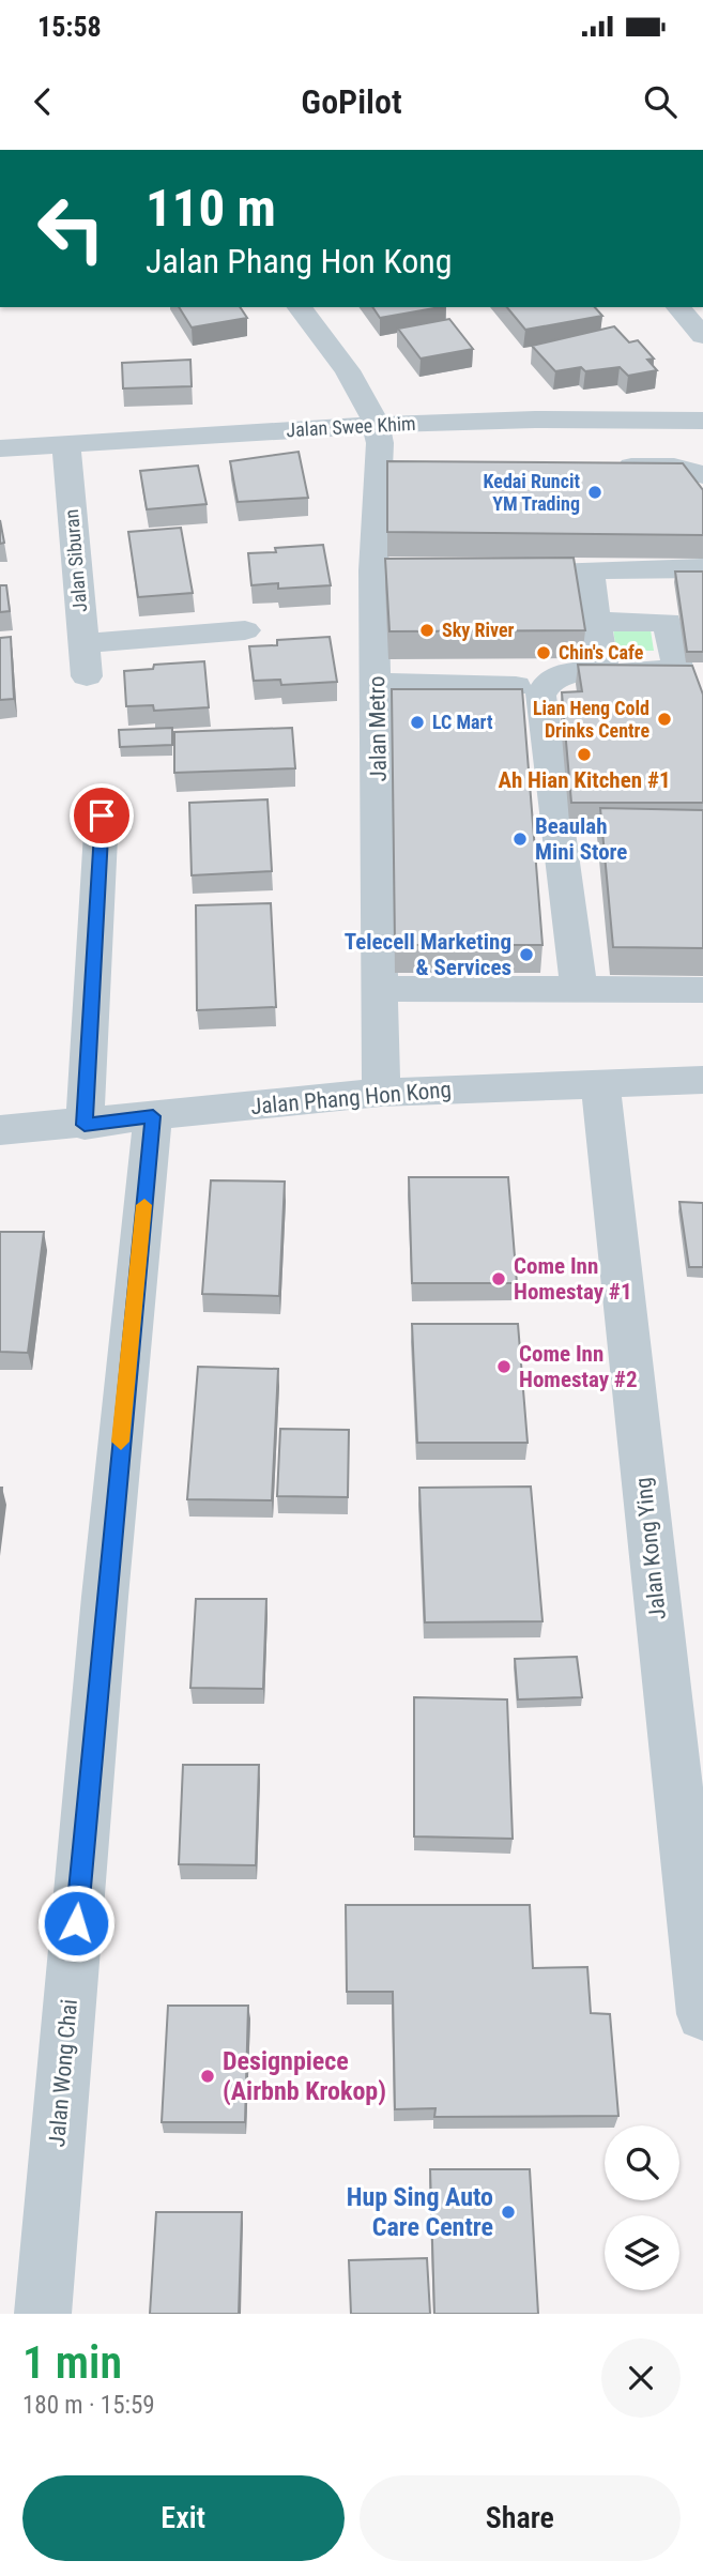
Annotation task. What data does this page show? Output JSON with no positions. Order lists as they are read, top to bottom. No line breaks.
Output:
{"streets":{"street":["Jalan Swee Khim","Jalan Siburan","Jalan Metro","Jalan Phang Hon Kong","Jalan Kong Ying","Jalan Wong Chai"]},"crossings":[["Jalan Swee Khim","Jalan Siburan"],["Jalan Swee Khim","Jalan Metro"],["Jalan Metro","Jalan Phang Hon Kong"],["Jalan Phang Hon Kong","Jalan Kong Ying"],["Jalan Phang Hon Kong","Jalan Wong Chai"]],"places":["Kedai Runcit YM Trading","Sky River","Chin's Cafe","Lian Heng Cold Drinks Centre","LC Mart","Ah Hian Kitchen #1","Beaulah Mini Store","Telecell Marketing & Services","Come Inn Homestay #1","Come Inn Homestay #2","Designpiece (Airbnb Krokop)","Hup Sing Auto Care Centre"],"page":{"status":"15:58","header":"GoPilot","turn":["110 m","Jalan Phang Hon Kong"],"heading":["1 min","180 m · 15:59"],"buttons":["Exit","Share"]}}
